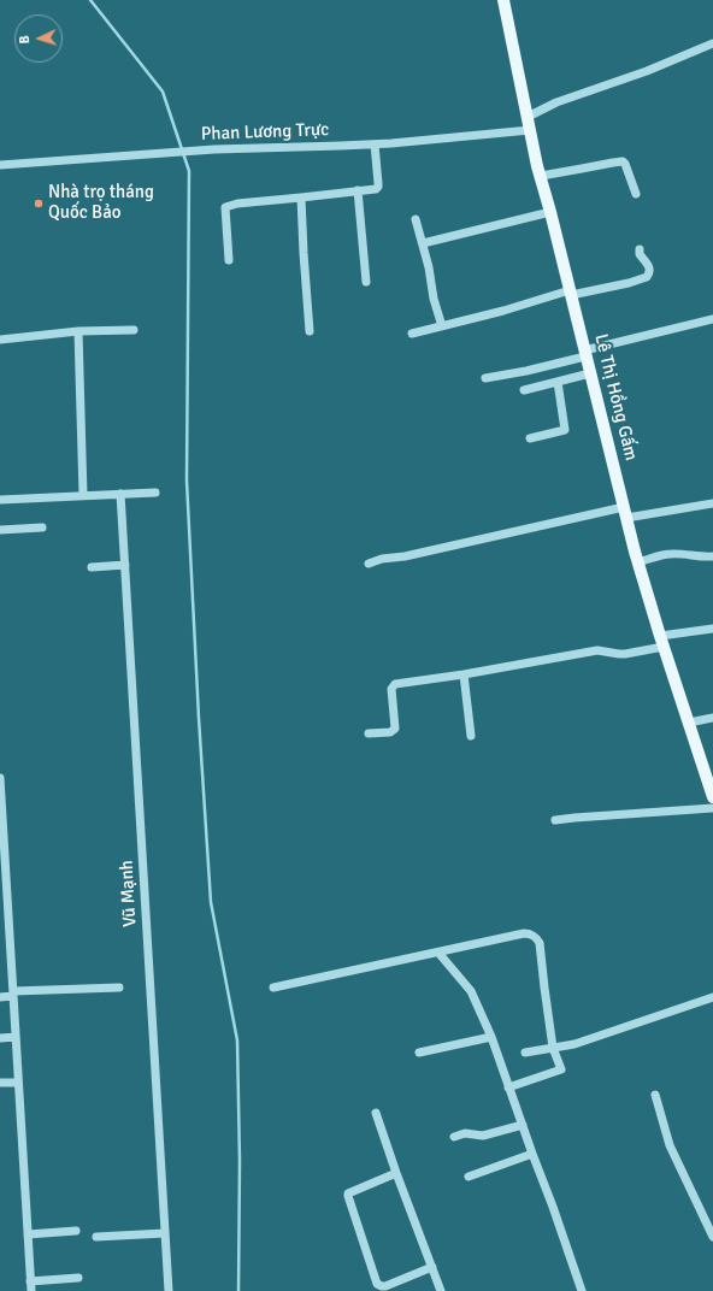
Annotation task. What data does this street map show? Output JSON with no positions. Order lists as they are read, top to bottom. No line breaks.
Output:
{"streets":{"main road":["Lê Thị Hồng Gấm"],"street":["Phan Lương Trực","Vũ Mạnh"]},"crossings":[["Phan Lương Trực","Lê Thị Hồng Gấm"]],"places":["Nhà trọ tháng Quốc Bảo"],"north":"left"}
